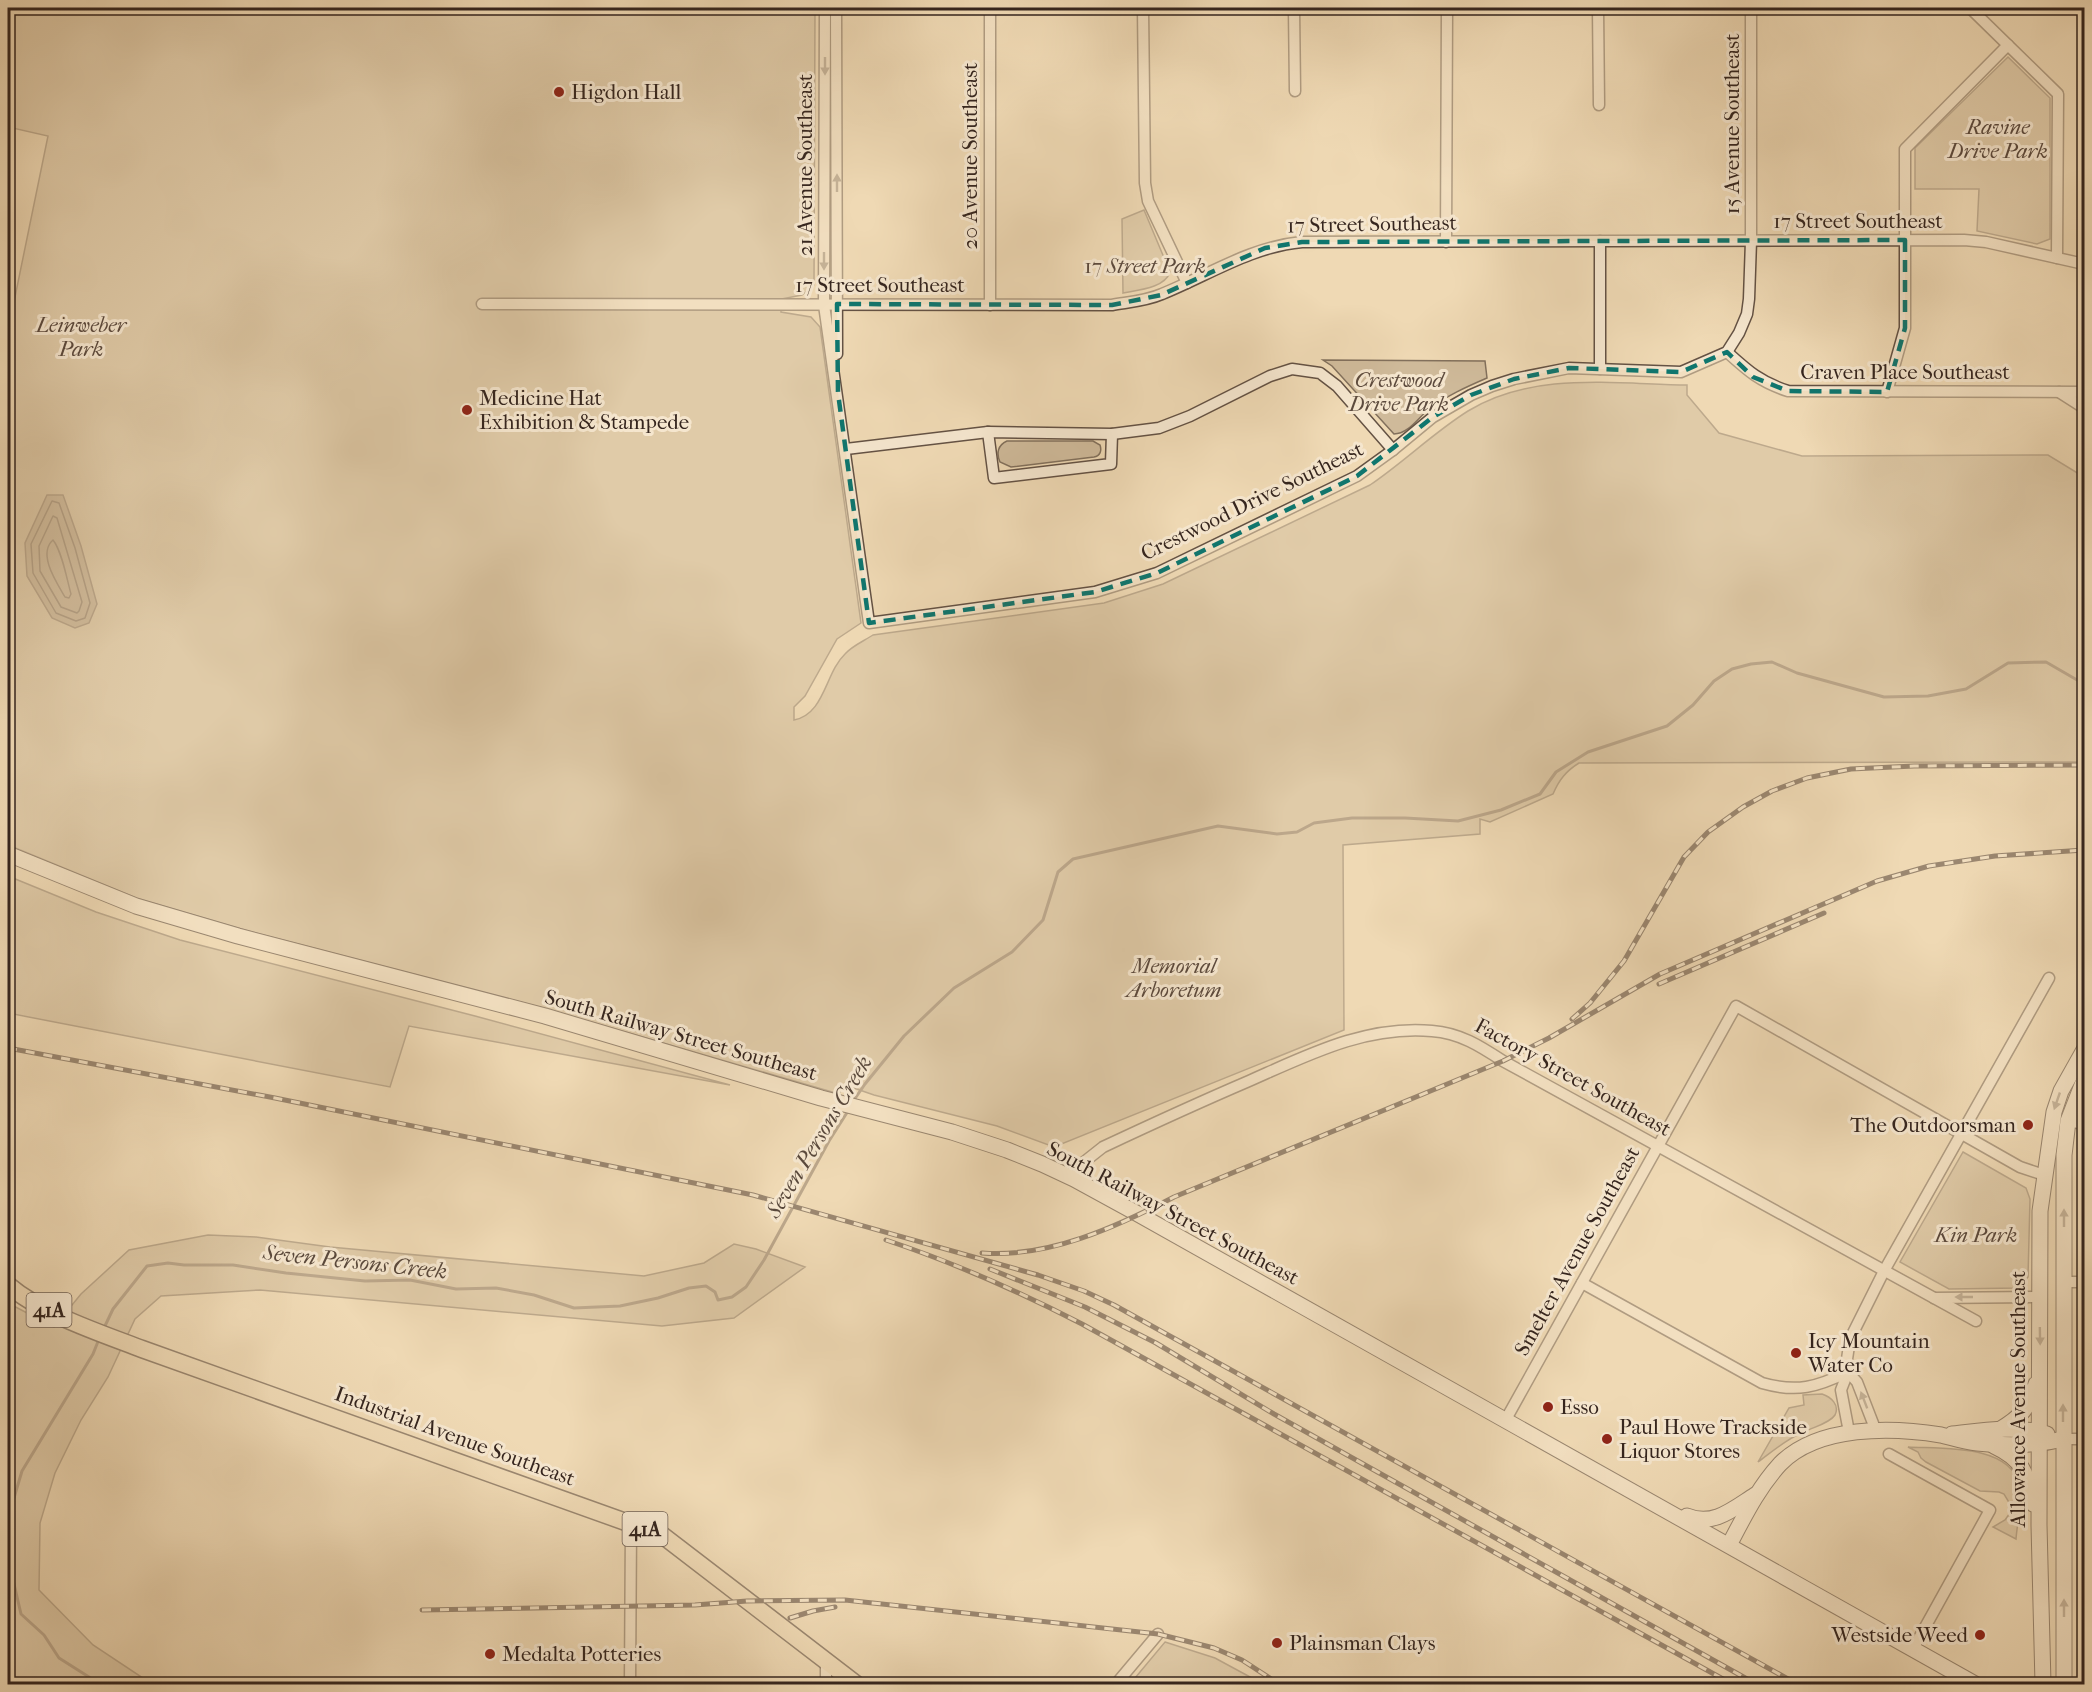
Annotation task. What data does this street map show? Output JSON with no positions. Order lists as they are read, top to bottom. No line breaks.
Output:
{"streets":{"main road":["41A","Industrial Avenue Southeast"],"street":["15 Avenue Southeast","20 Avenue Southeast","21 Avenue Southeast","17 Street Southeast","Craven Place Southeast","Crestwood Drive Southeast","South Railway Street Southeast","Factory Street Southeast","Smelter Avenue Southeast","Allowance Avenue Southeast"]},"crossings":[["15 Avenue Southeast","17 Street Southeast"],["20 Avenue Southeast","17 Street Southeast"],["21 Avenue Southeast","17 Street Southeast"],["21 Avenue Southeast","Crestwood Drive Southeast"],["Craven Place Southeast","Crestwood Drive Southeast"],["South Railway Street Southeast","Factory Street Southeast"],["South Railway Street Southeast","Smelter Avenue Southeast"],["Factory Street Southeast","Smelter Avenue Southeast"]],"water":["Seven Persons Creek"],"parks":["Ravine Drive Park","17 Street Park","Leinweber Park","Crestwood Drive Park","Memorial Arboretum","Kin Park"],"places":["Higdon Hall","Medicine Hat Exhibition & Stampede","The Outdoorsman","Icy Mountain Water Co","Esso","Paul Howe Trackside Liquor Stores","Westside Weed","Plainsman Clays","Medalta Potteries"]}
